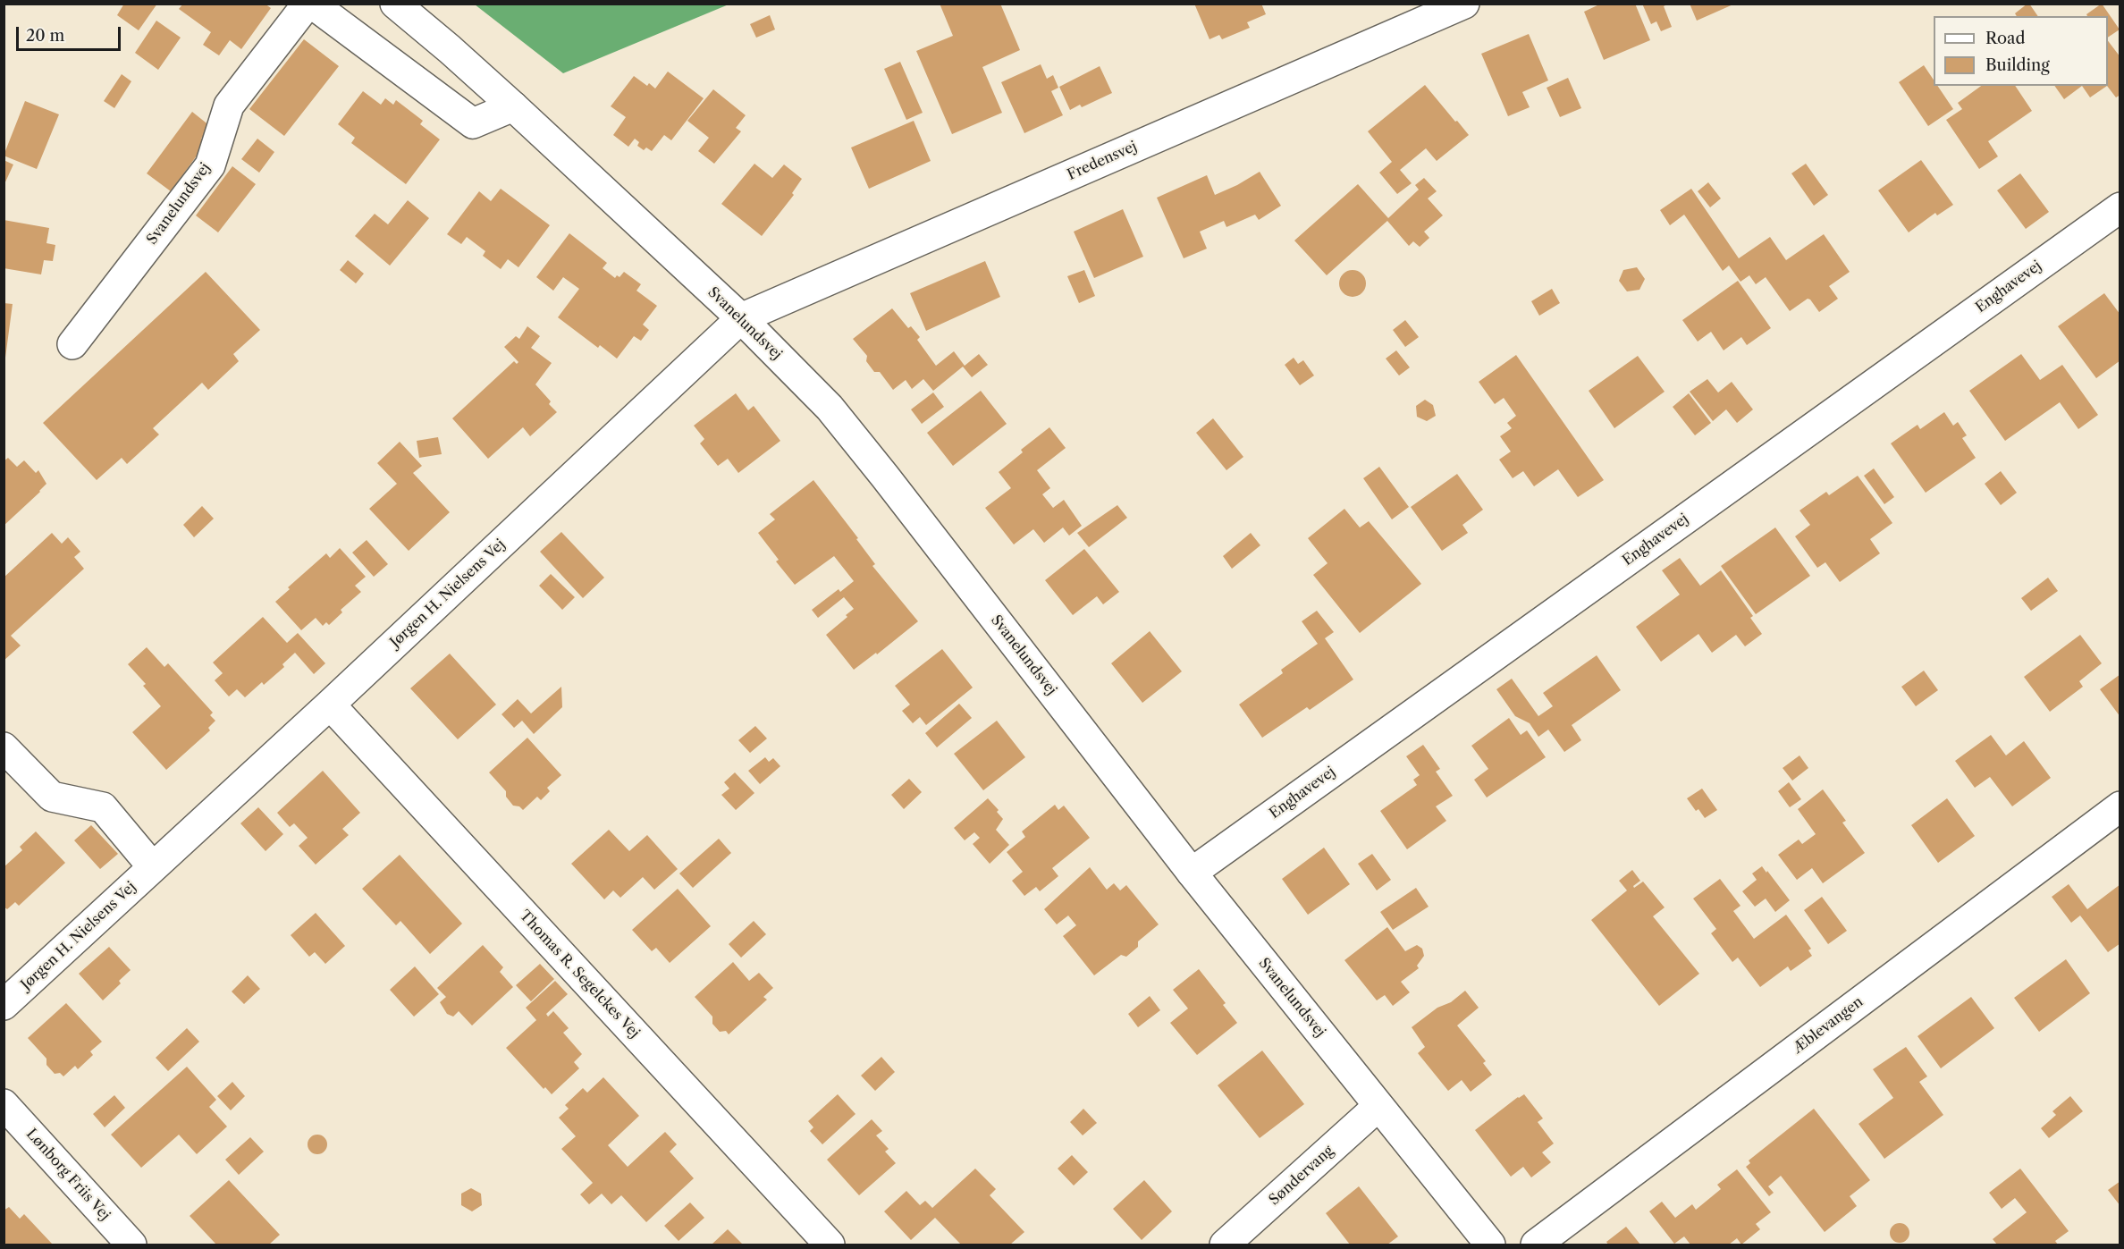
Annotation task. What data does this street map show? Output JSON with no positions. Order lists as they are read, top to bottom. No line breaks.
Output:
{"streets":{"street":["Fredensvej","Svanelundsvej","Enghavevej","Jørgen H. Nielsens Vej","Thomas R. Segelckes Vej","Æblevangen","Lønborg Friis Vej","Søndervang"]},"crossings":[["Fredensvej","Svanelundsvej"],["Fredensvej","Jørgen H. Nielsens Vej"],["Svanelundsvej","Enghavevej"],["Svanelundsvej","Jørgen H. Nielsens Vej"],["Svanelundsvej","Søndervang"],["Jørgen H. Nielsens Vej","Thomas R. Segelckes Vej"]],"legend":["Road","Building"],"scale_bar":"20 m"}
